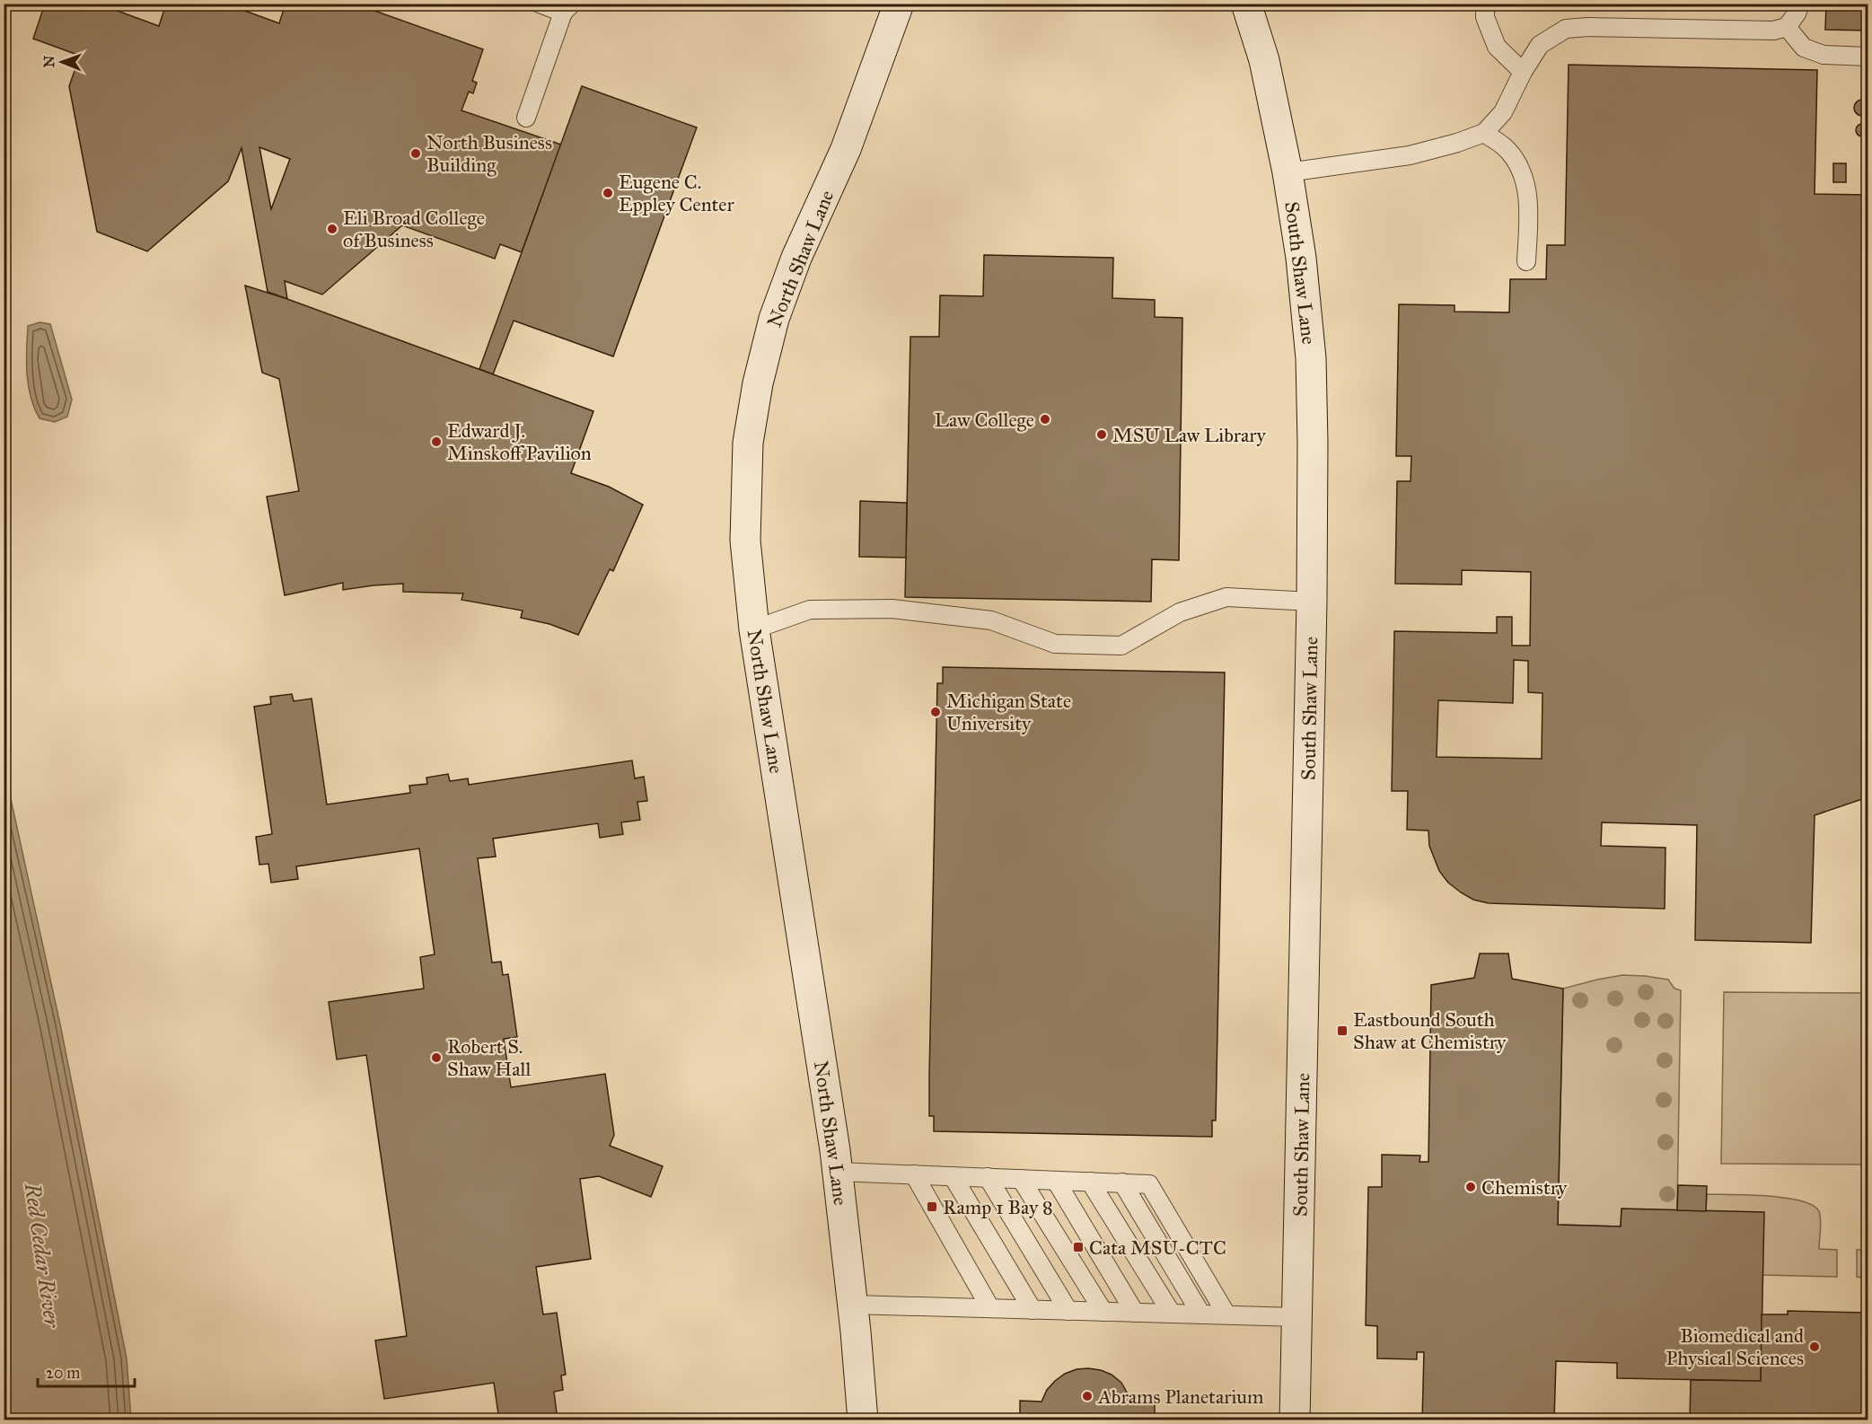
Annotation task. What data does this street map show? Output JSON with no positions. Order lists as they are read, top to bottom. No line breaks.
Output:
{"streets":{"street":["North Shaw Lane","South Shaw Lane"]},"water":["Red Cedar River"],"places":{"other":["North Business Building","Eugene C. Eppley Center","Eli Broad College of Business","Law College","MSU Law Library","Edward J. Minskoff Pavilion","Michigan State University","Robert S. Shaw Hall","Chemistry","Biomedical and Physical Sciences","Abrams Planetarium"],"transit":["Eastbound South Shaw at Chemistry","Ramp 1 Bay 8","Cata MSU-CTC"]},"scale_bar":"20 m","north":"left"}
